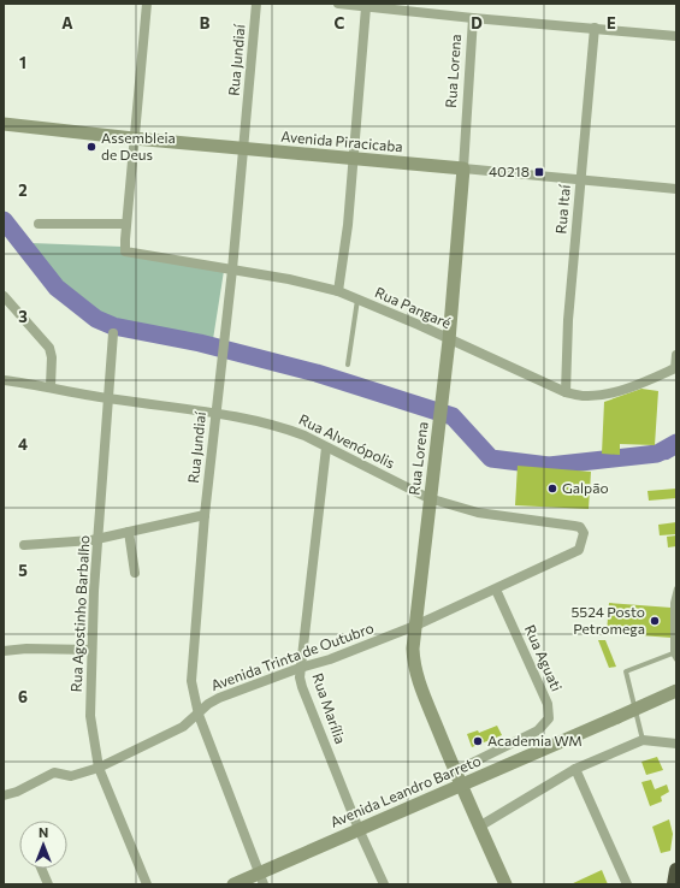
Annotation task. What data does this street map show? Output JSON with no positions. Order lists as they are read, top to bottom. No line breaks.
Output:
{"streets":{"street":["Rua Jundiaí","Rua Lorena","Avenida Piracicaba","Rua Itaí","Rua Pangaré","Rua Alvenópolis","Rua Agostinho Barbalho","Avenida Trinta de Outubro","Rua Aguati","Rua Marília","Avenida Leandro Barreto"]},"crossings":[["Rua Jundiaí","Avenida Piracicaba"],["Rua Jundiaí","Rua Pangaré"],["Rua Jundiaí","Rua Alvenópolis"],["Rua Jundiaí","Avenida Trinta de Outubro"],["Rua Jundiaí","Avenida Leandro Barreto"],["Rua Lorena","Avenida Piracicaba"],["Rua Lorena","Rua Pangaré"],["Rua Lorena","Rua Alvenópolis"],["Rua Lorena","Avenida Trinta de Outubro"],["Rua Lorena","Rua Aguati"],["Rua Lorena","Avenida Leandro Barreto"],["Avenida Piracicaba","Rua Itaí"],["Rua Itaí","Rua Pangaré"],["Rua Alvenópolis","Rua Agostinho Barbalho"],["Rua Alvenópolis","Avenida Trinta de Outubro"],["Rua Alvenópolis","Rua Marília"],["Rua Agostinho Barbalho","Avenida Trinta de Outubro"],["Avenida Trinta de Outubro","Rua Aguati"],["Avenida Trinta de Outubro","Rua Marília"],["Rua Marília","Avenida Leandro Barreto"]],"places":{"other":["Assembleia de Deus","Galpão","5524 Posto Petromega","Academia WM"],"transit":["40218"]},"north":"top","grid":{"columns":["A","B","C","D","E"],"rows":["1","2","3","4","5","6"]}}
